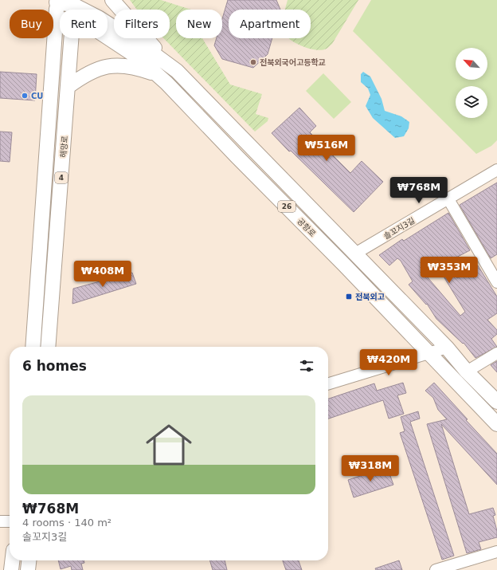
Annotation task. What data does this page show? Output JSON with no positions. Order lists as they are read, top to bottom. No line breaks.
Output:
{"streets":{"main road":["해망로","4","26","공항로"],"street":["솔꼬지3길"]},"crossings":[["4","공항로"],["26","공항로"],["공항로","솔꼬지3길"]],"places":{"other":["전북외국어고등학교","CU"],"transit":["전북외고"]},"north":"top left","page":{"chip":["Buy","Rent","Filters","New","Apartment"],"price":["₩516M","₩768M","₩353M","₩408M","₩420M","₩318M"],"heading":"6 homes","list":[{"name":"₩768M","note":"4 rooms · 140 m² · 솔꼬지3길"}]}}
